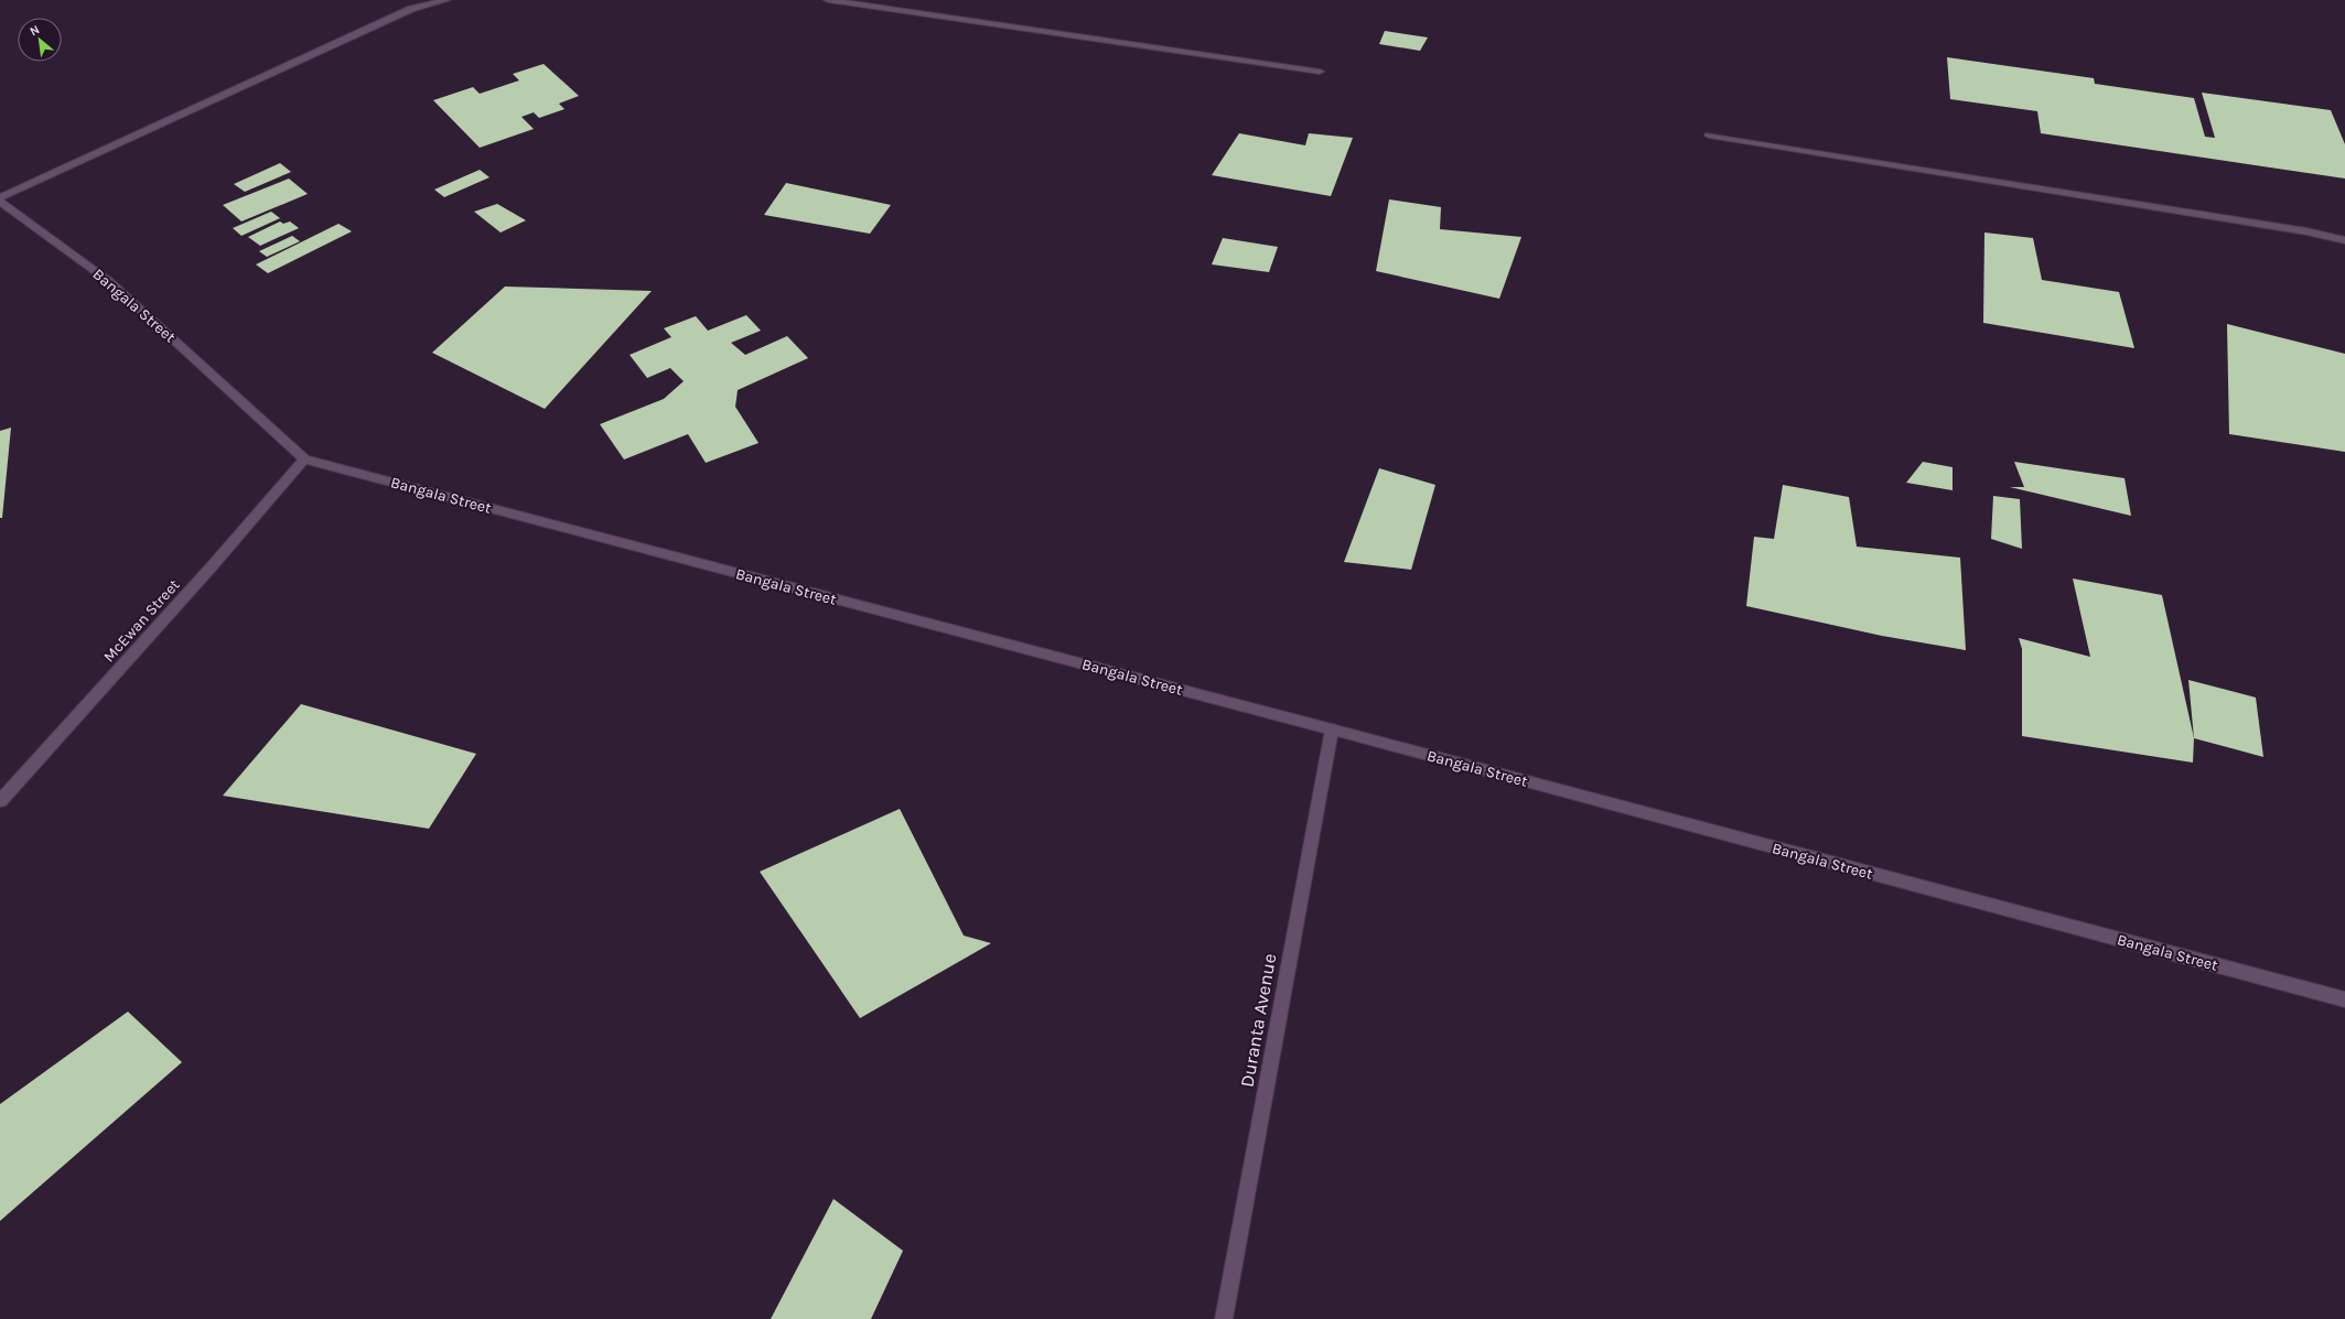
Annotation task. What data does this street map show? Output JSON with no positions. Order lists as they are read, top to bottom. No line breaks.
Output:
{"streets":{"street":["Bangala Street","McEwan Street","Duranta Avenue"]},"crossings":[["Bangala Street","McEwan Street"],["Bangala Street","Duranta Avenue"]],"north":"top left"}
